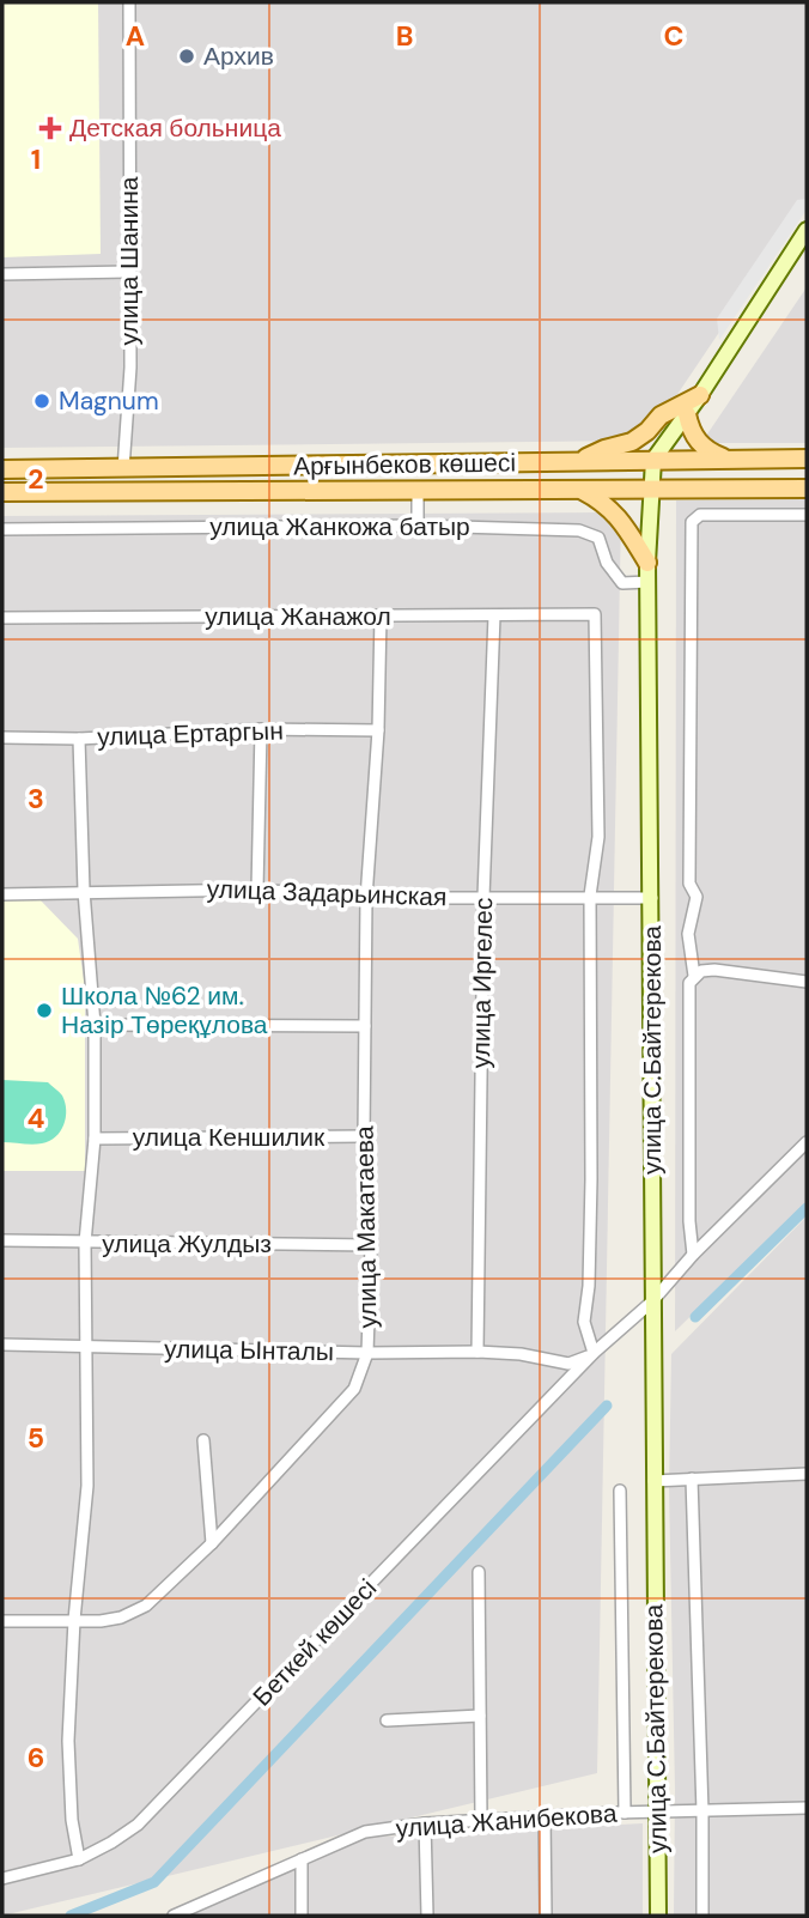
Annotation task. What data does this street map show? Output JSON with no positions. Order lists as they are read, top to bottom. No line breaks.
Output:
{"streets":{"main road":["Арғынбеков көшесі","улица С.Байтерекова"],"street":["улица Шанина","улица Жанкожа батыр","улица Жанажол","улица Ертаргын","улица Задарьинская","улица Иргелес","улица Кеншилик","улица Макатаева","улица Жулдыз","улица Ынталы","Беткей көшесі","улица Жанибекова"]},"crossings":[["улица Шанина","Арғынбеков көшесі"],["Арғынбеков көшесі","улица С.Байтерекова"],["улица Жанкожа батыр","улица С.Байтерекова"],["улица Жанажол","улица Задарьинская"],["улица Жанажол","улица Иргелес"],["улица Жанажол","улица Макатаева"],["улица Ертаргын","улица Макатаева"],["улица Задарьинская","улица Иргелес"],["улица Задарьинская","улица С.Байтерекова"],["улица Задарьинская","улица Макатаева"],["улица Иргелес","улица Ынталы"],["улица С.Байтерекова","Беткей көшесі"],["улица С.Байтерекова","улица Жанибекова"],["улица Кеншилик","улица Макатаева"],["улица Макатаева","улица Жулдыз"],["улица Макатаева","улица Ынталы"],["улица Ынталы","Беткей көшесі"]],"places":{"other":["Архив","Magnum","Школа №62 им. Назір Төреқұлова"],"health":["Детская больница"]},"grid":{"columns":["A","B","C"],"rows":["1","2","3","4","5","6"]}}
